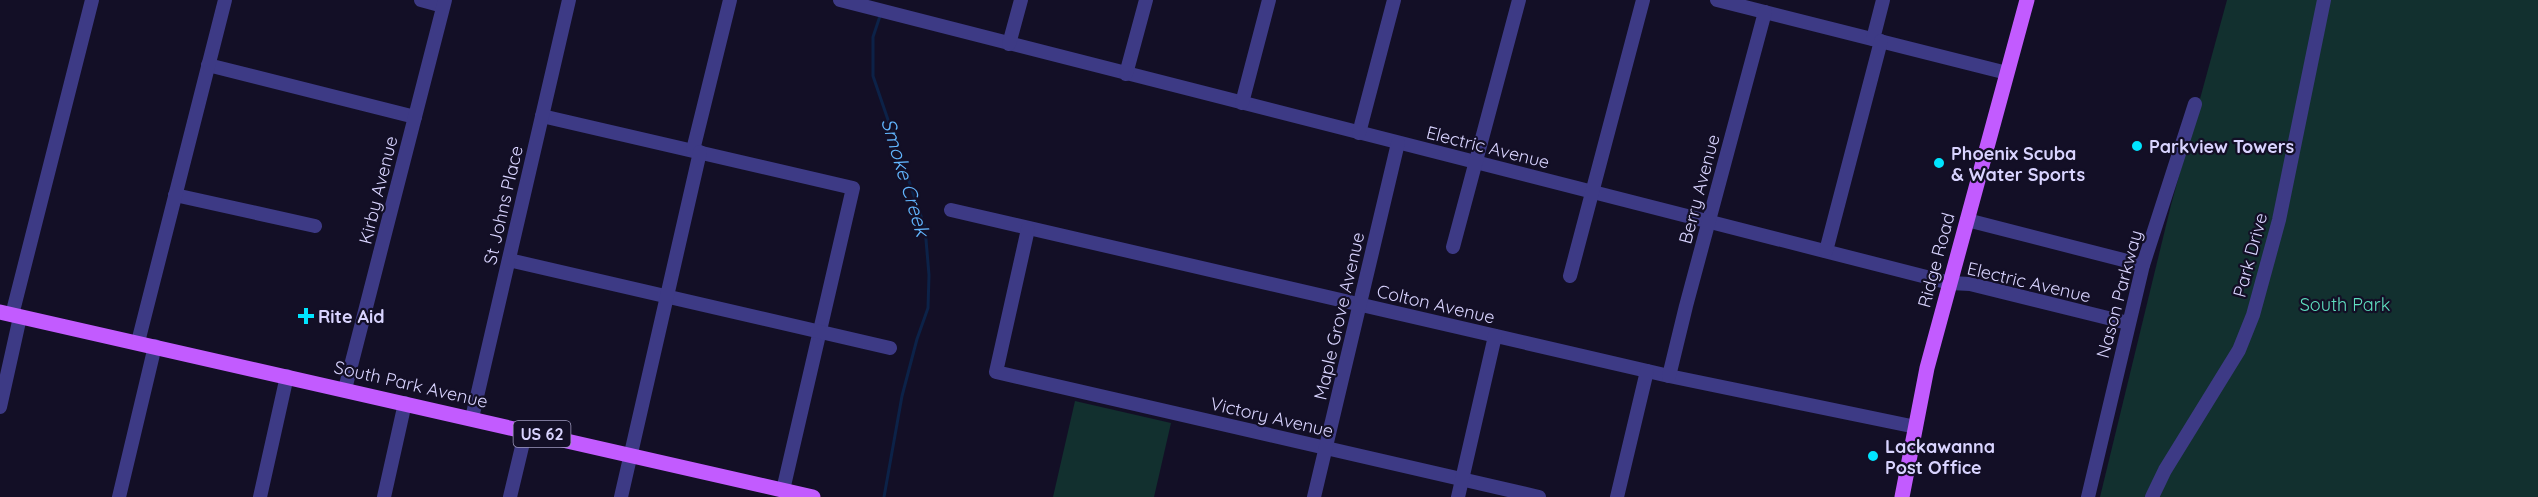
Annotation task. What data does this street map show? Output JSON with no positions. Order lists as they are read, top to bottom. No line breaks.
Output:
{"streets":{"main road":["Ridge Road","South Park Avenue","US 62"],"street":["Electric Avenue","Berry Avenue","Kirby Avenue","St Johns Place","Park Drive","Nason Parkway","Colton Avenue","Maple Grove Avenue","Victory Avenue"]},"crossings":[["Electric Avenue","Berry Avenue"],["Electric Avenue","Ridge Road"],["Electric Avenue","Nason Parkway"],["Electric Avenue","Maple Grove Avenue"],["Berry Avenue","Colton Avenue"],["Kirby Avenue","South Park Avenue"],["St Johns Place","South Park Avenue"],["Ridge Road","Colton Avenue"],["Colton Avenue","Maple Grove Avenue"],["Colton Avenue","Victory Avenue"],["Maple Grove Avenue","Victory Avenue"]],"water":["Smoke Creek"],"parks":["South Park"],"places":{"other":["Parkview Towers","Phoenix Scuba & Water Sports","Lackawanna Post Office"],"health":["Rite Aid"]}}
